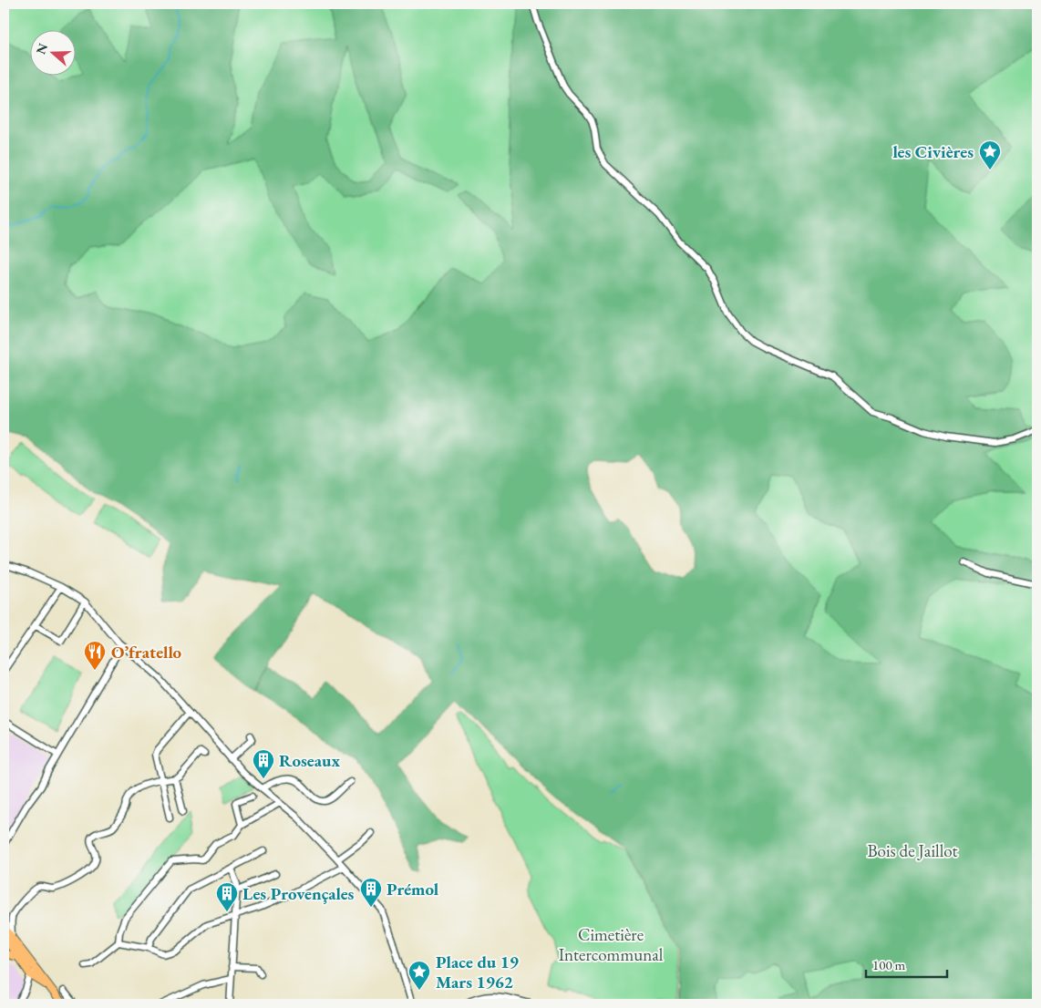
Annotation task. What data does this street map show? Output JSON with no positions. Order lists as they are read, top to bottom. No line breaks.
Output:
{"parks":["Bois de Jaillot","Cimetière Intercommunal"],"places":{"place":["les Civières","Place du 19 Mars 1962"],"restaurant":["O’fratello"],"building":["Roseaux","Prémol","Les Provençales"]},"scale_bar":"100 m","north":"left"}
